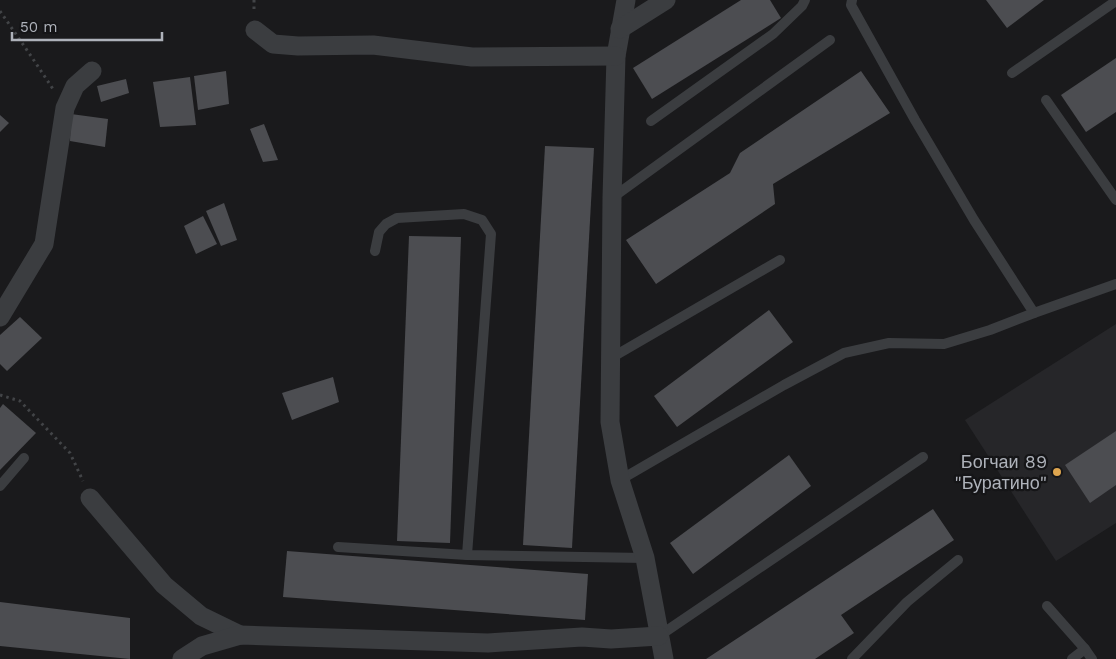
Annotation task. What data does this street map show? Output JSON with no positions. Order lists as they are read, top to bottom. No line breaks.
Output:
{"places":["Богчаи 89 \"Буратино\""],"scale_bar":"50 m"}
